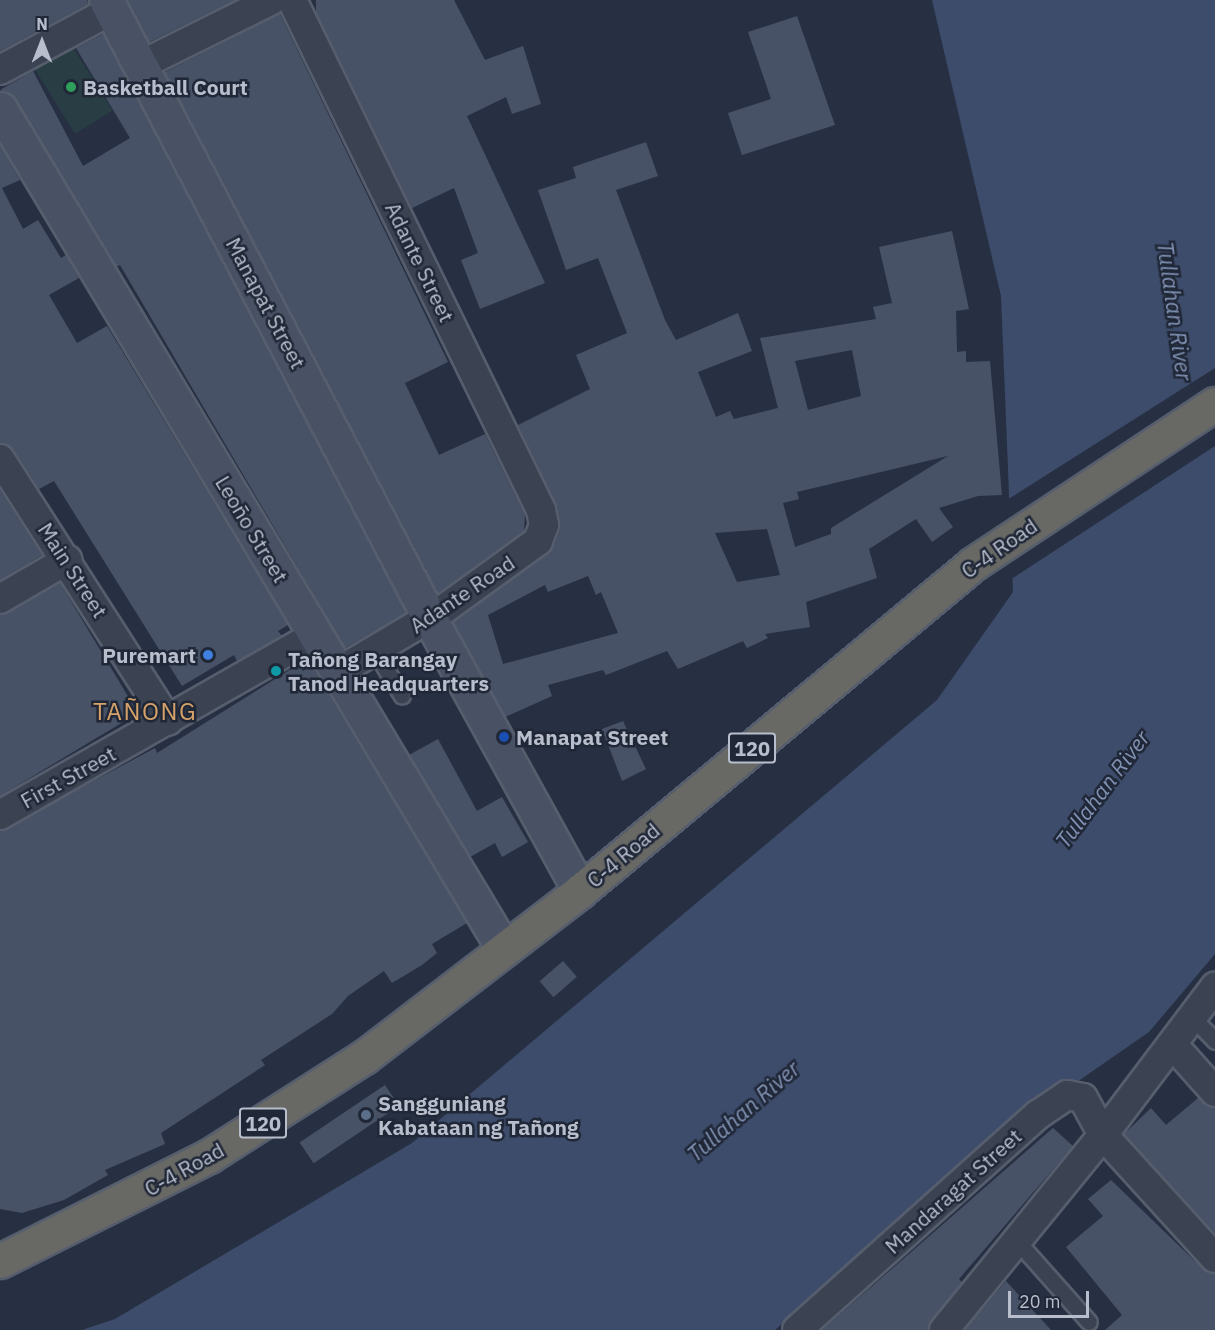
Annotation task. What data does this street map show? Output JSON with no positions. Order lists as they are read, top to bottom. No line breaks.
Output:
{"streets":{"highway":["C-4 Road","120"],"main road":["Manapat Street","Leoño Street"],"street":["Adante Street","Main Street","Adante Road","First Street","Mandaragat Street"]},"crossings":[["Adante Street","Adante Road"],["Manapat Street","C-4 Road"],["Manapat Street","Adante Road"],["Leoño Street","C-4 Road"],["Leoño Street","Adante Road"],["Main Street","First Street"]],"districts":["TAÑONG"],"water":["Tullahan River"],"places":["Basketball Court","Puremart","Tañong Barangay Tanod Headquarters","Manapat Street","Sangguniang Kabataan ng Tañong"],"scale_bar":"20 m","north":"top"}
